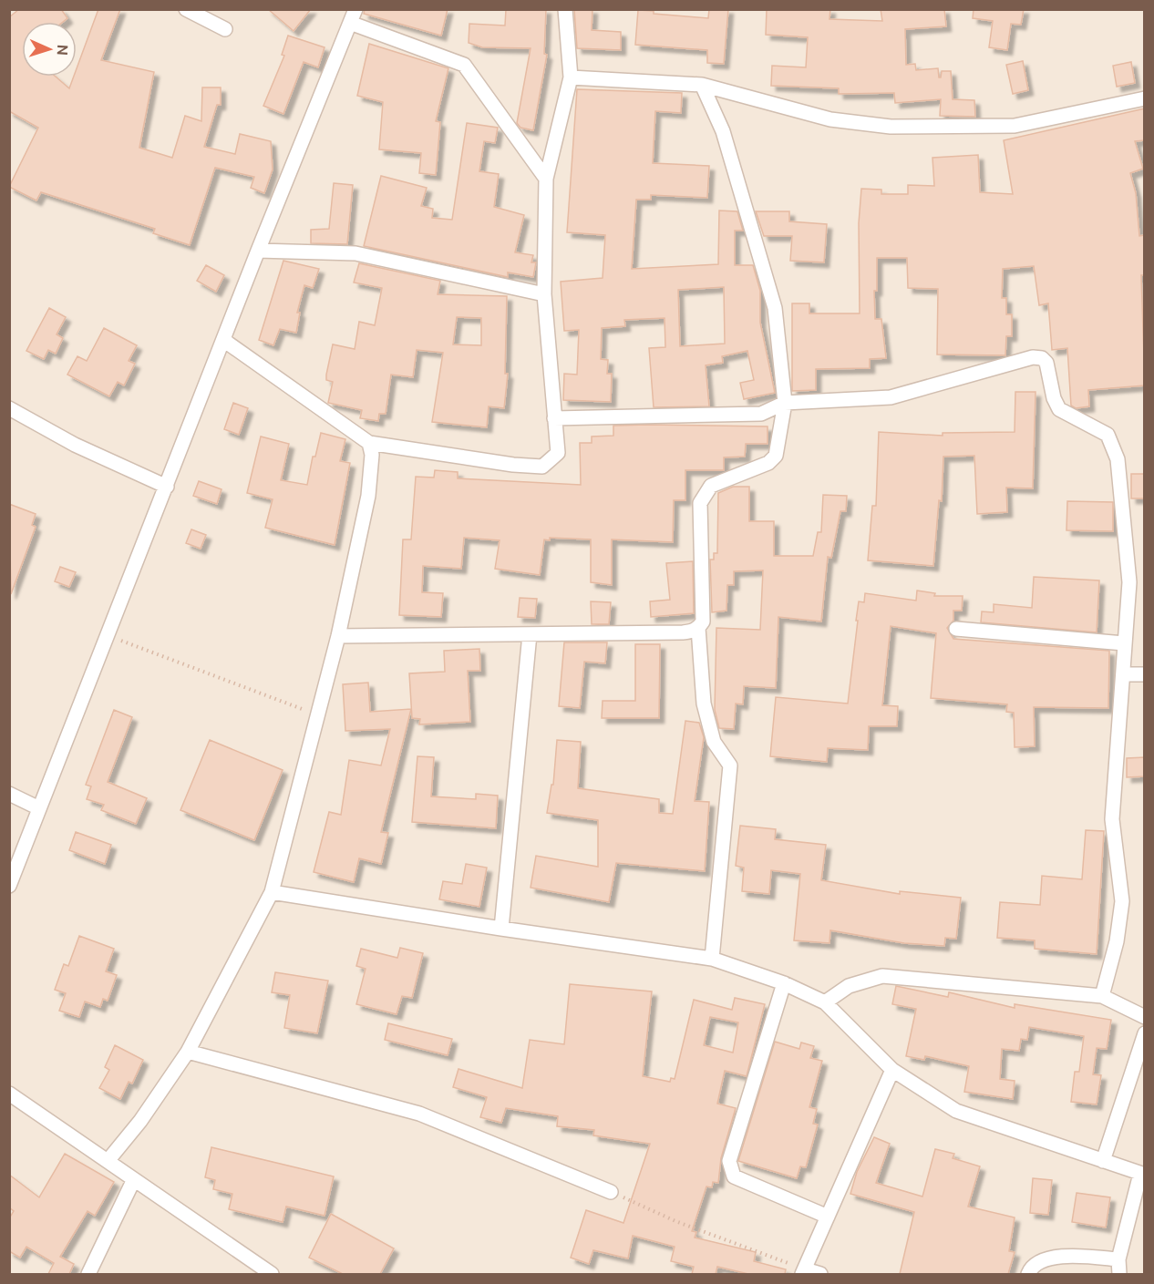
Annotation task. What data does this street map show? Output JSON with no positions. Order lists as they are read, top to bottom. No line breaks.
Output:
{"north":"right"}
